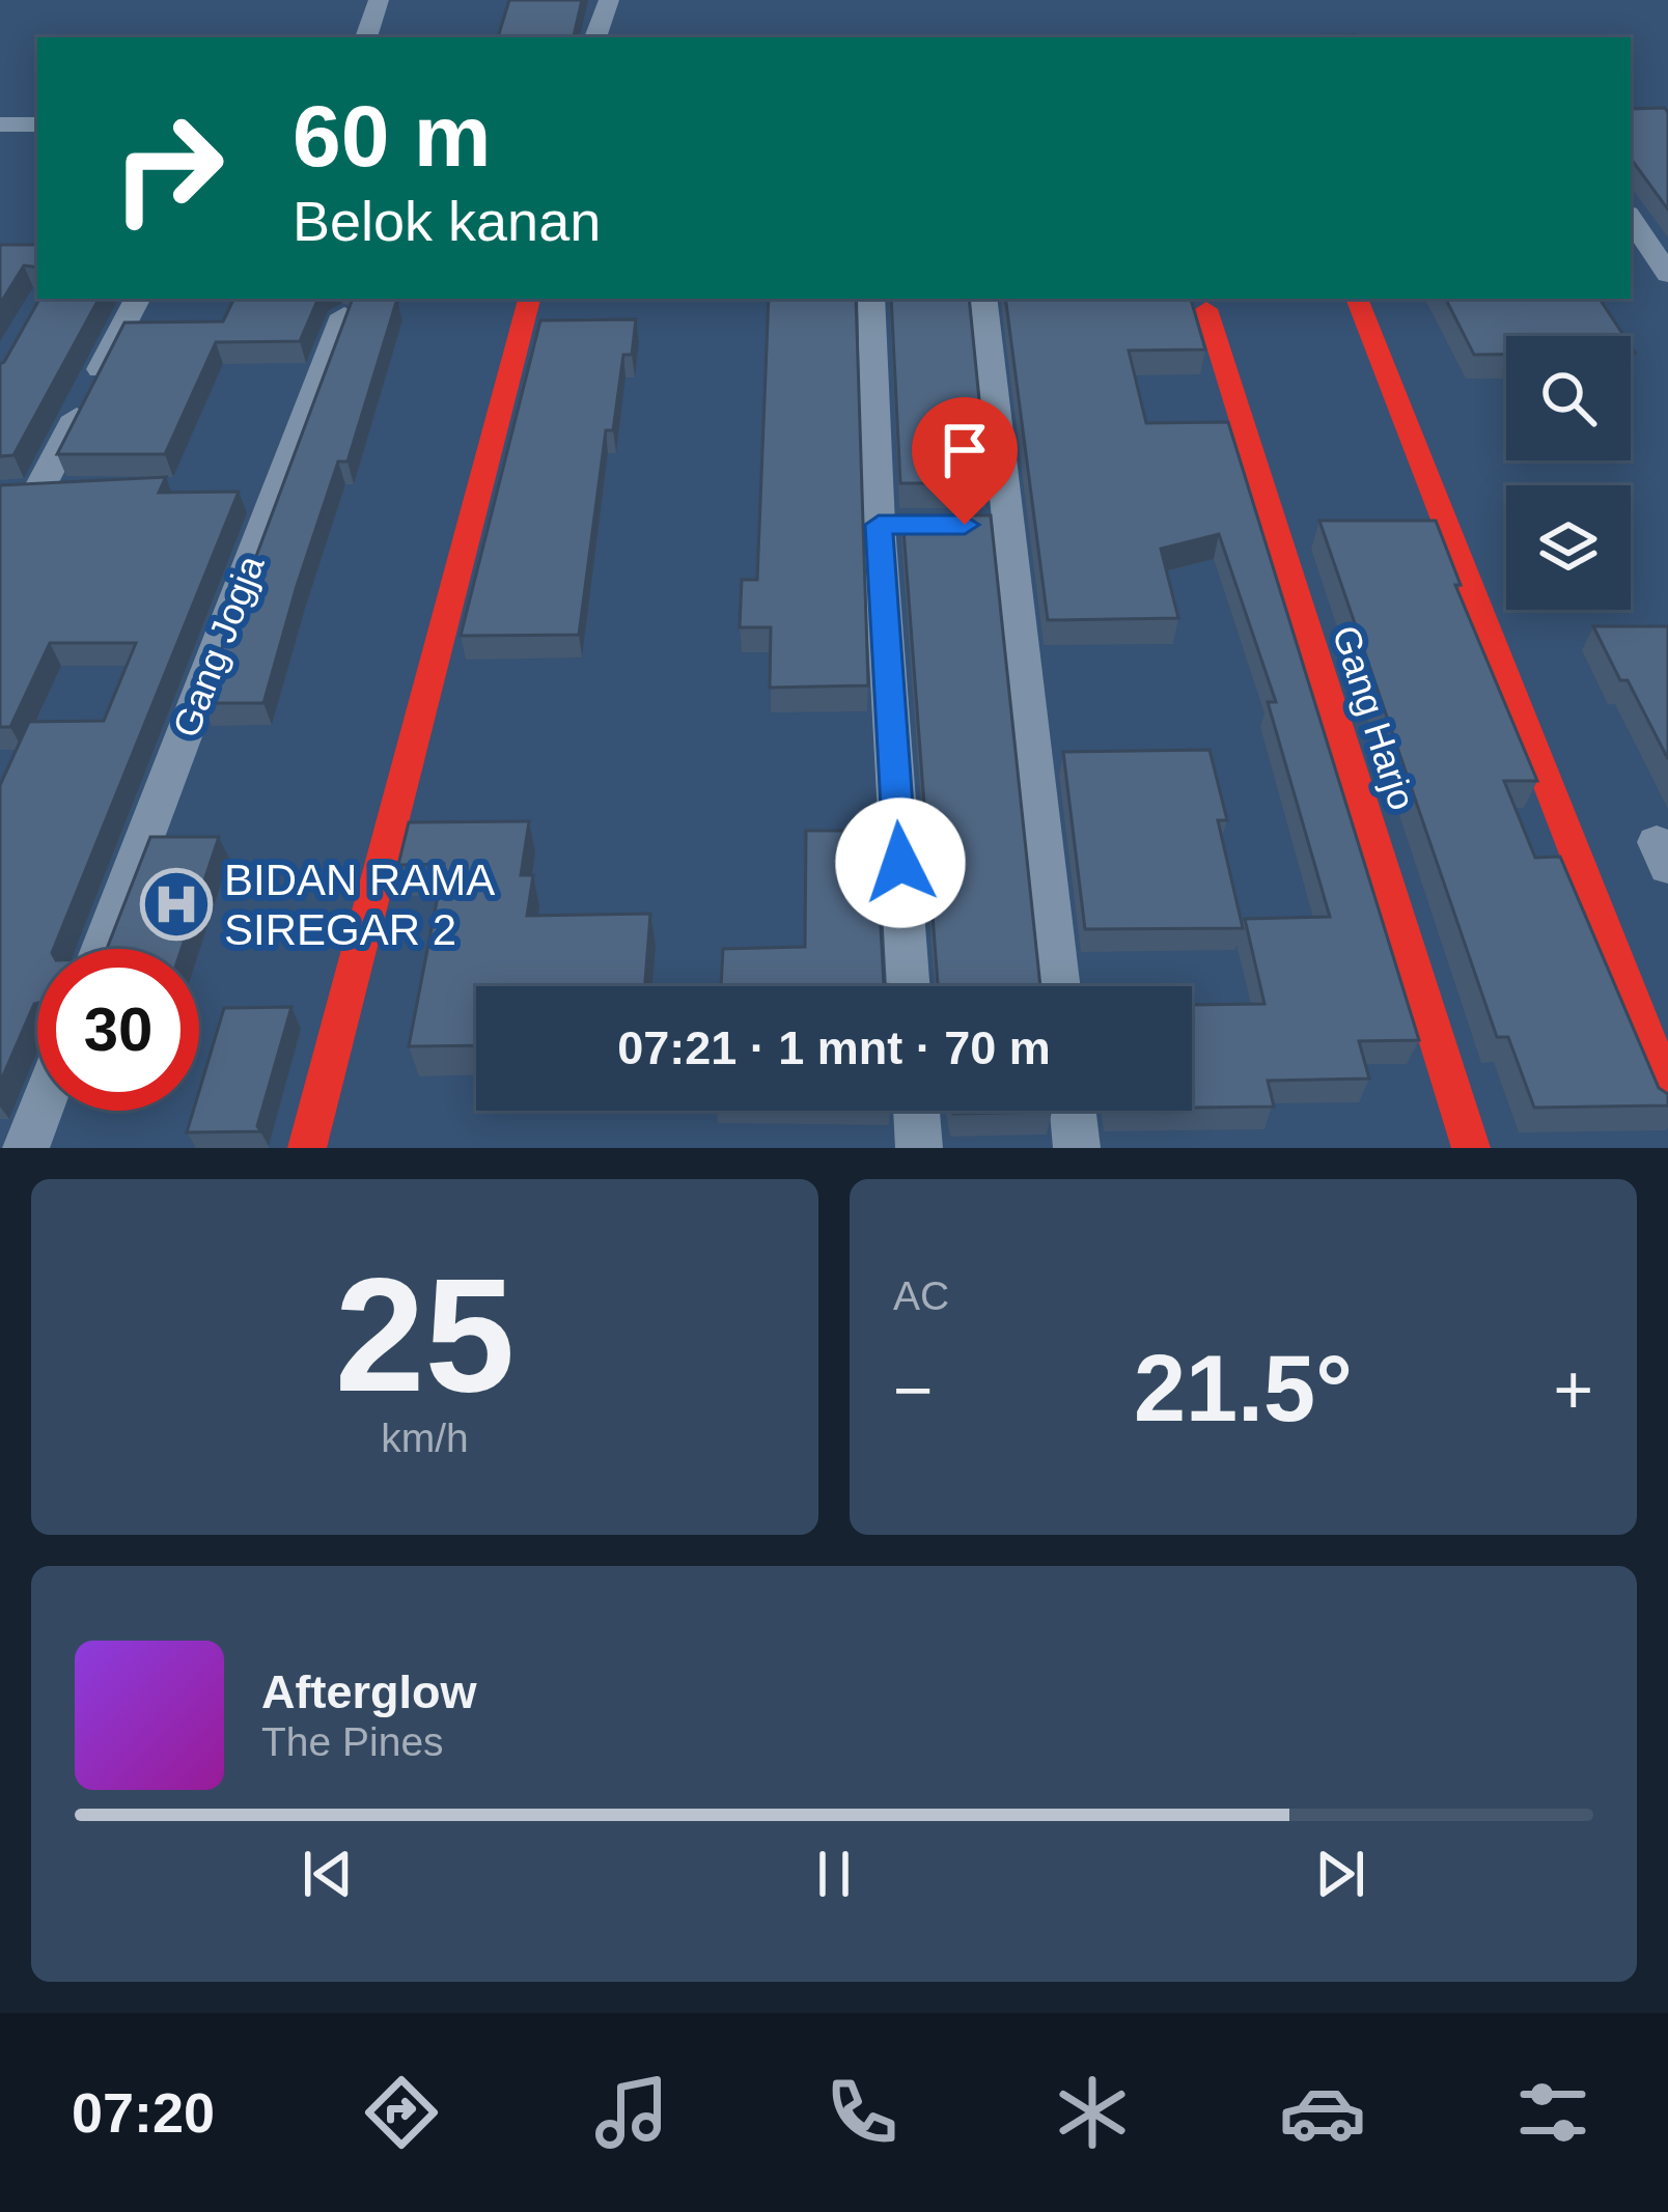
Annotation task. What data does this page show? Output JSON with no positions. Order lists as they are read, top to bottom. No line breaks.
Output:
{"streets":{"street":["Gang Jogja","Gang Harjo"]},"places":{"hospital":["BIDAN RAMA SIREGAR 2"]},"page":{"turn":["60 m","Belok kanan"],"limit":"30","trip":"07:21 · 1 mnt · 70 m","tile":[["25","km/h"],"AC"],"heat":["−","21.5°","+"],"song":["Afterglow","The Pines"],"tabs":"07:20"}}
